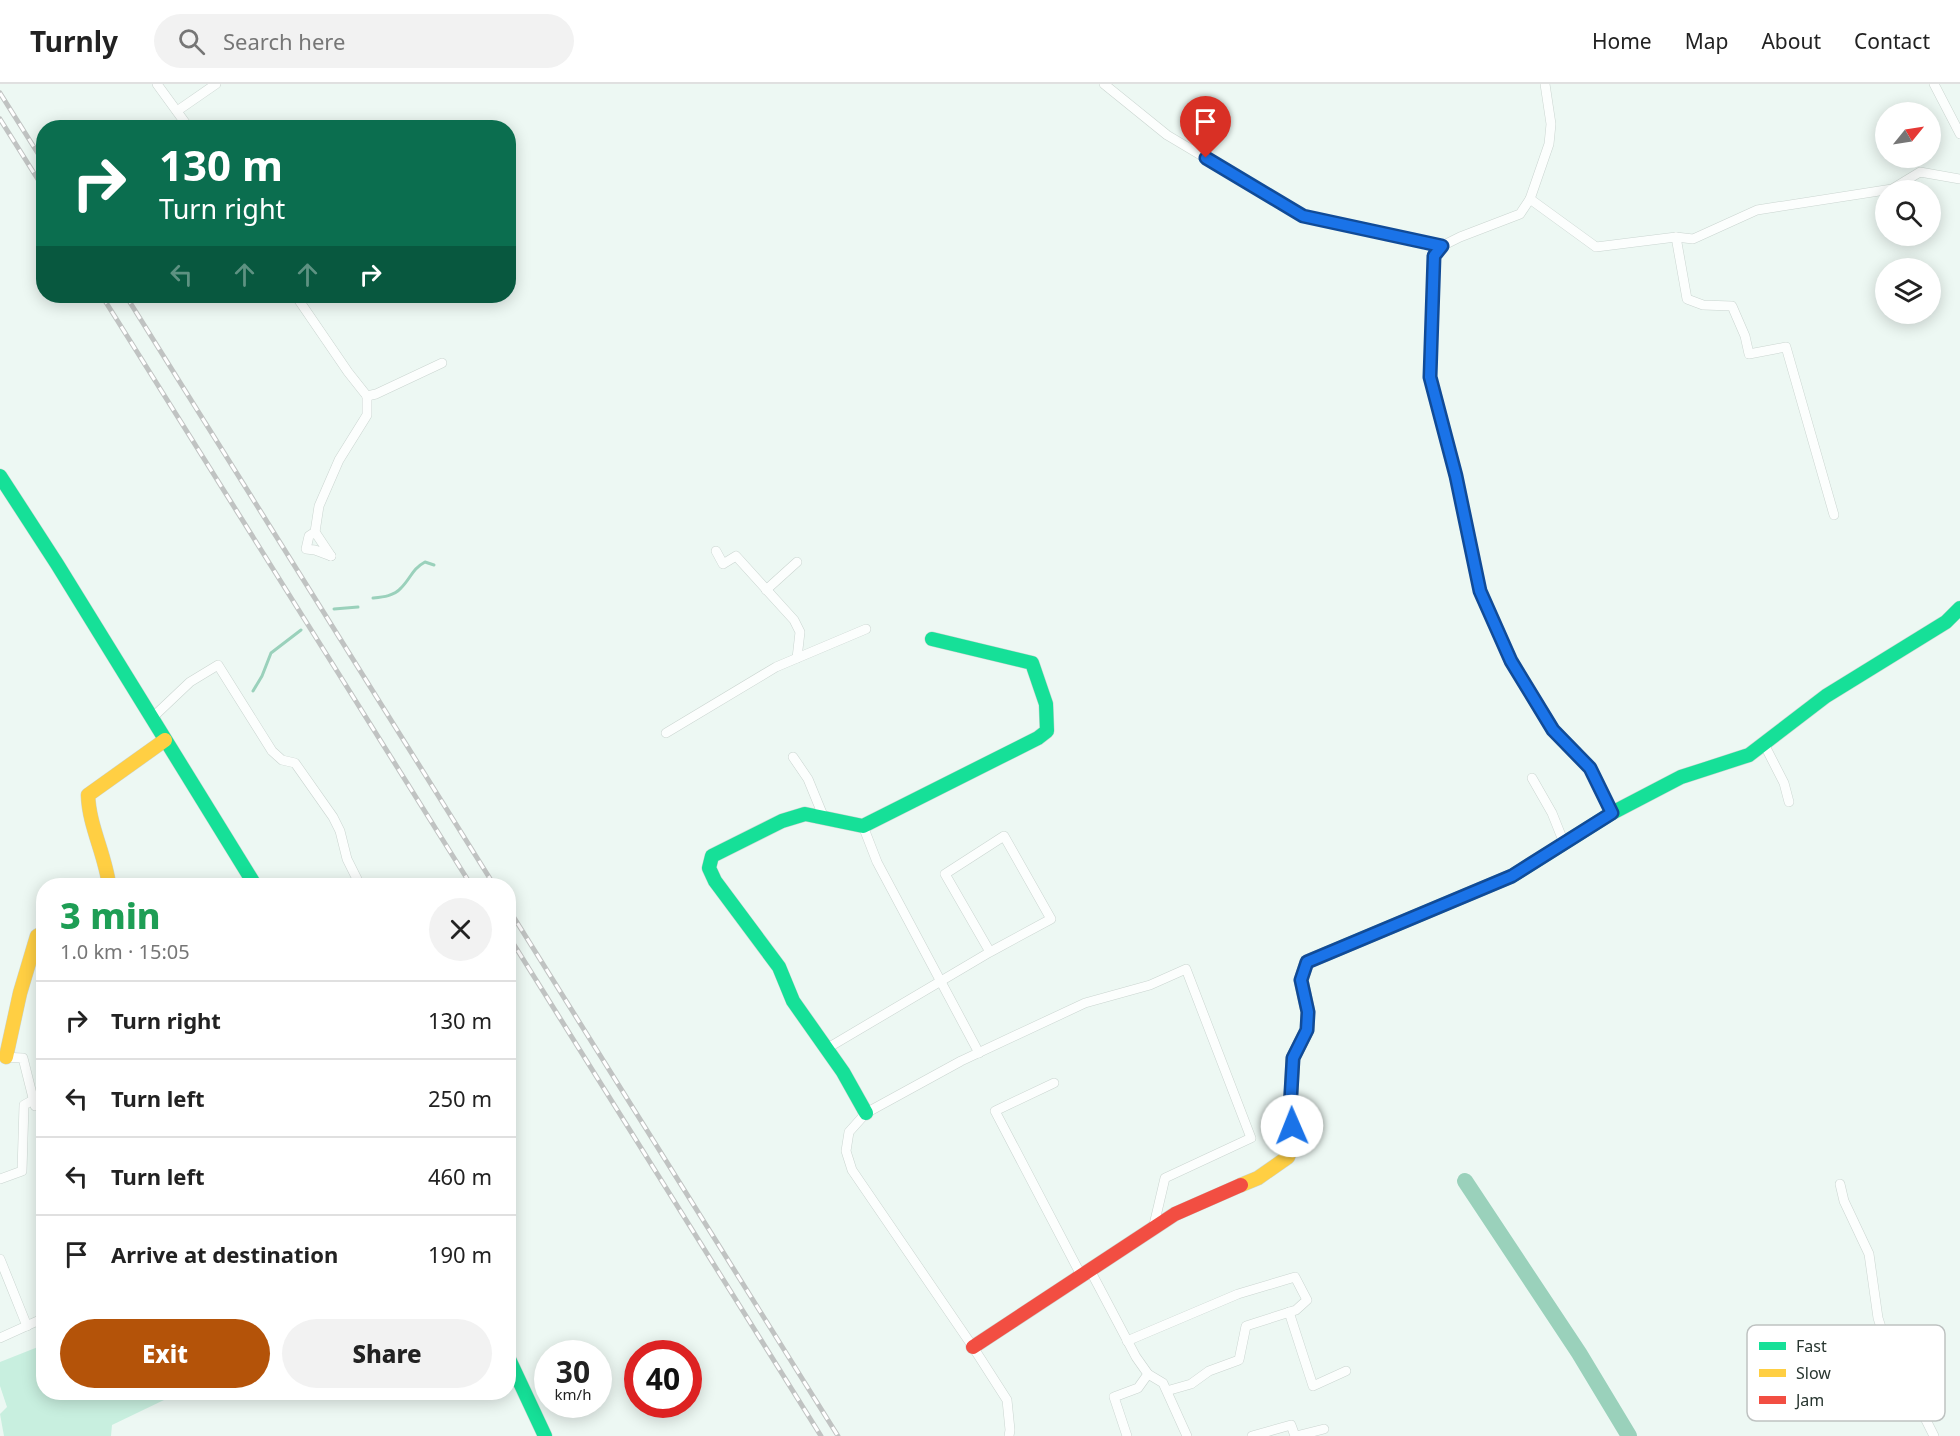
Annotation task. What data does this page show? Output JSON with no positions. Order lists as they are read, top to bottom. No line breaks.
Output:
{"legend":["Fast","Slow","Jam"],"north":"top right","page":{"header":"Turnly","search":"Search here","nav":["Home","Map","About","Contact"],"turn":["130 m","Turn right"],"heading":["3 min","1.0 km · 15:05"],"list":[{"name":"Turn right","value":"130 m"},{"name":"Turn left","value":"250 m"},{"name":"Turn left","value":"460 m"},{"name":"Arrive at destination","value":"190 m"}],"buttons":["Exit","Share"],"speed":"30 km/h","limit":"40"}}
